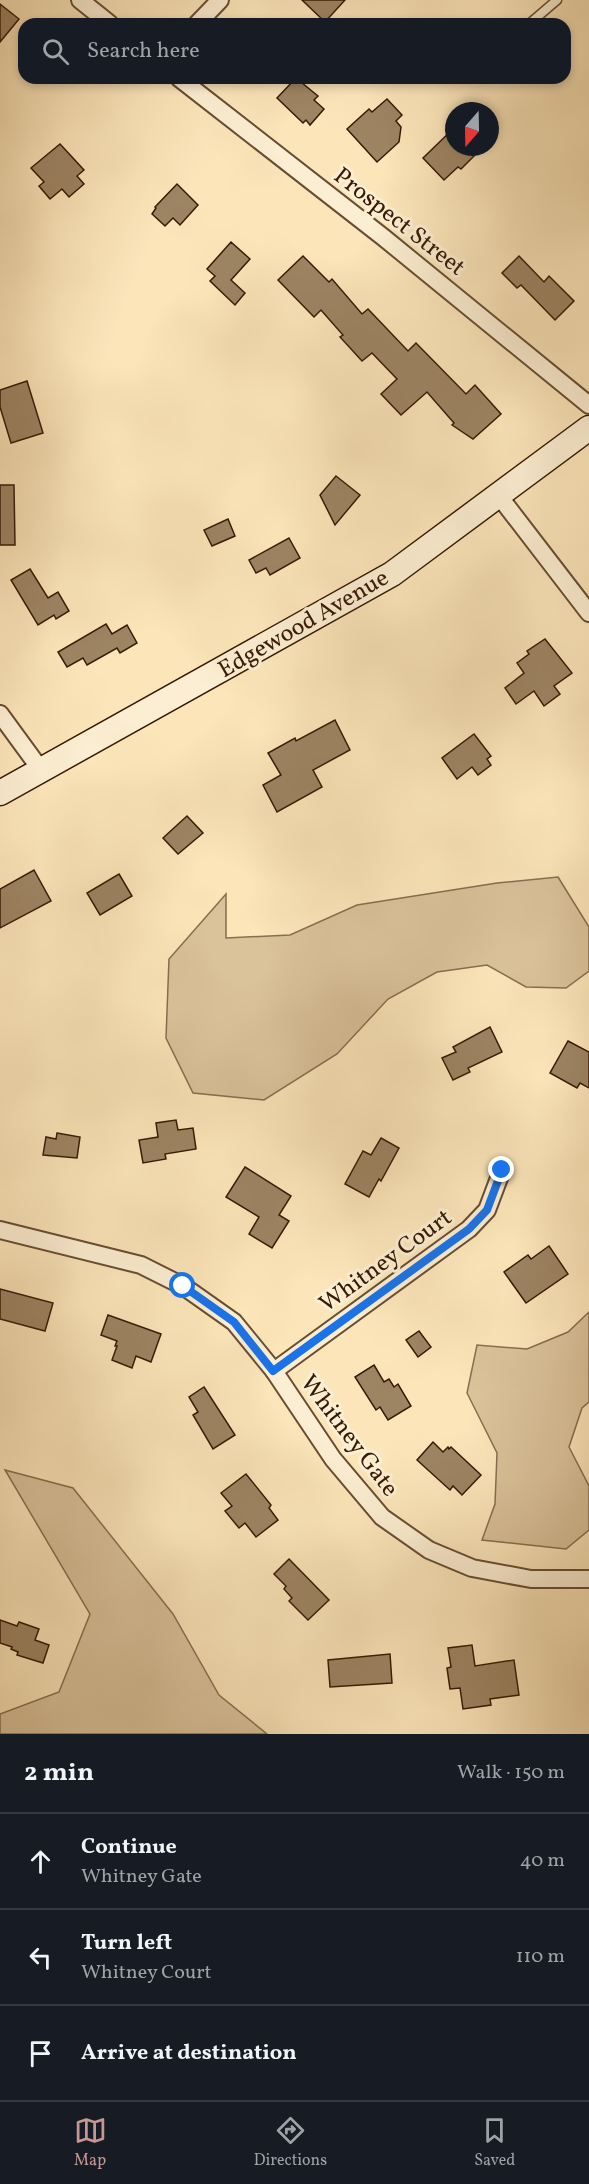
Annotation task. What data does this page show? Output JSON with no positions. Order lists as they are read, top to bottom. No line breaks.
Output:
{"streets":{"main road":["Edgewood Avenue"],"street":["Prospect Street","Whitney Court","Whitney Gate"]},"crossings":[["Whitney Court","Whitney Gate"]],"north":"bottom","page":{"search":"Search here","heading":["2 min","Walk · 150 m"],"list":[["Continue","Whitney Gate","40 m"],["Turn left","Whitney Court","110 m"],"Arrive at destination"],"nav":["Map","Directions","Saved"]}}
